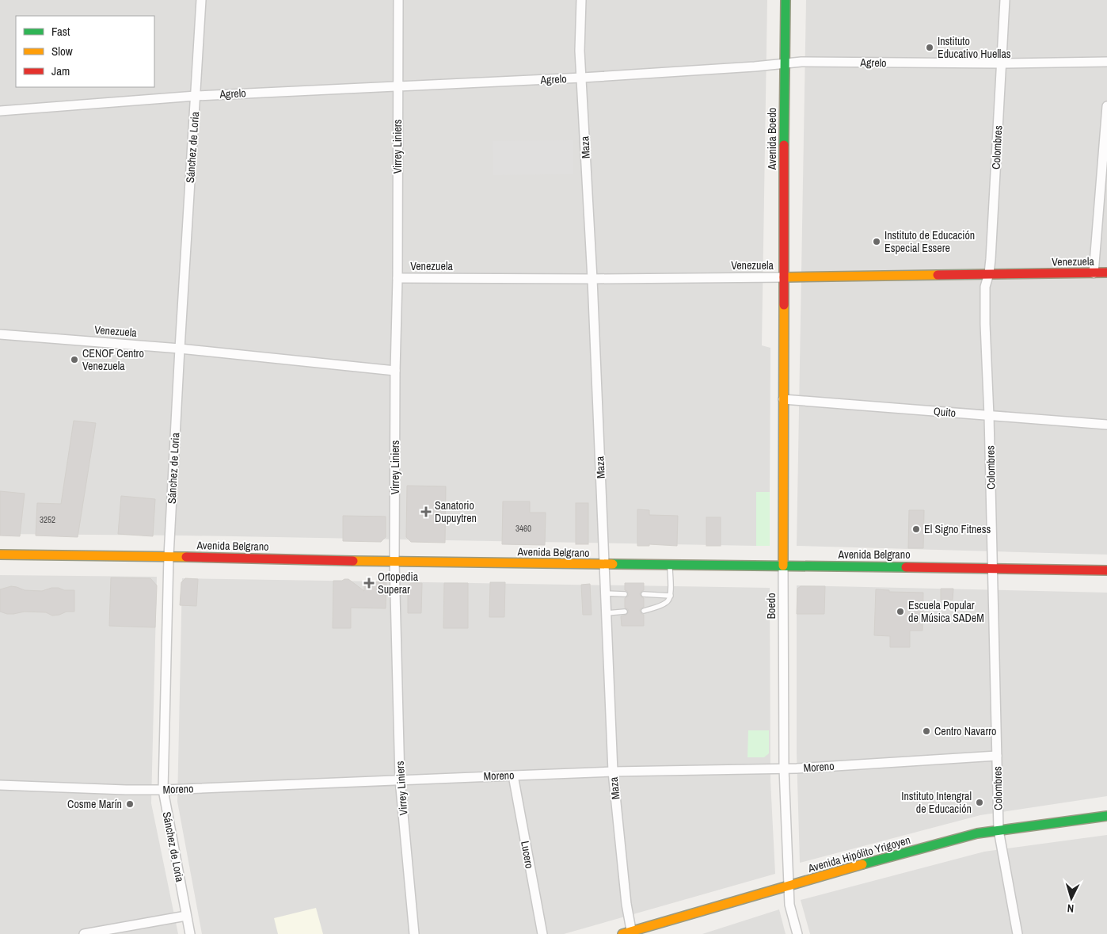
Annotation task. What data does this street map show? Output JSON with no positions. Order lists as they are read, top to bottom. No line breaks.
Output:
{"streets":{"main road":["Avenida Boedo","Venezuela","Avenida Belgrano","Boedo","Avenida Hipólito Yrigoyen"],"street":["Agrelo","Virrey Liniers","Sánchez de Loria","Maza","Colombres","Quito","Moreno","Lucero"]},"crossings":[["Agrelo","Avenida Boedo"],["Agrelo","Virrey Liniers"],["Agrelo","Sánchez de Loria"],["Agrelo","Maza"],["Agrelo","Colombres"],["Avenida Boedo","Venezuela"],["Avenida Boedo","Boedo"],["Virrey Liniers","Venezuela"],["Virrey Liniers","Avenida Belgrano"],["Virrey Liniers","Moreno"],["Sánchez de Loria","Venezuela"],["Sánchez de Loria","Avenida Belgrano"],["Sánchez de Loria","Moreno"],["Maza","Venezuela"],["Maza","Avenida Belgrano"],["Maza","Moreno"],["Maza","Avenida Hipólito Yrigoyen"],["Colombres","Venezuela"],["Colombres","Quito"],["Colombres","Avenida Belgrano"],["Colombres","Moreno"],["Colombres","Avenida Hipólito Yrigoyen"],["Venezuela","Boedo"],["Quito","Boedo"],["Avenida Belgrano","Boedo"],["Boedo","Moreno"],["Boedo","Avenida Hipólito Yrigoyen"],["Moreno","Lucero"]],"places":{"other":["Instituto Educativo Huellas","Instituto de Educación Especial Essere","CENOF Centro Venezuela","El Signo Fitness","Escuela Popular de Música SADeM","Centro Navarro","Instituto Intengral de Educación","Cosme Marín"],"health":["Sanatorio Dupuytren","Ortopedia Superar"]},"house_numbers":["3252","3460"],"legend":["Fast","Slow","Jam"],"north":"bottom"}
